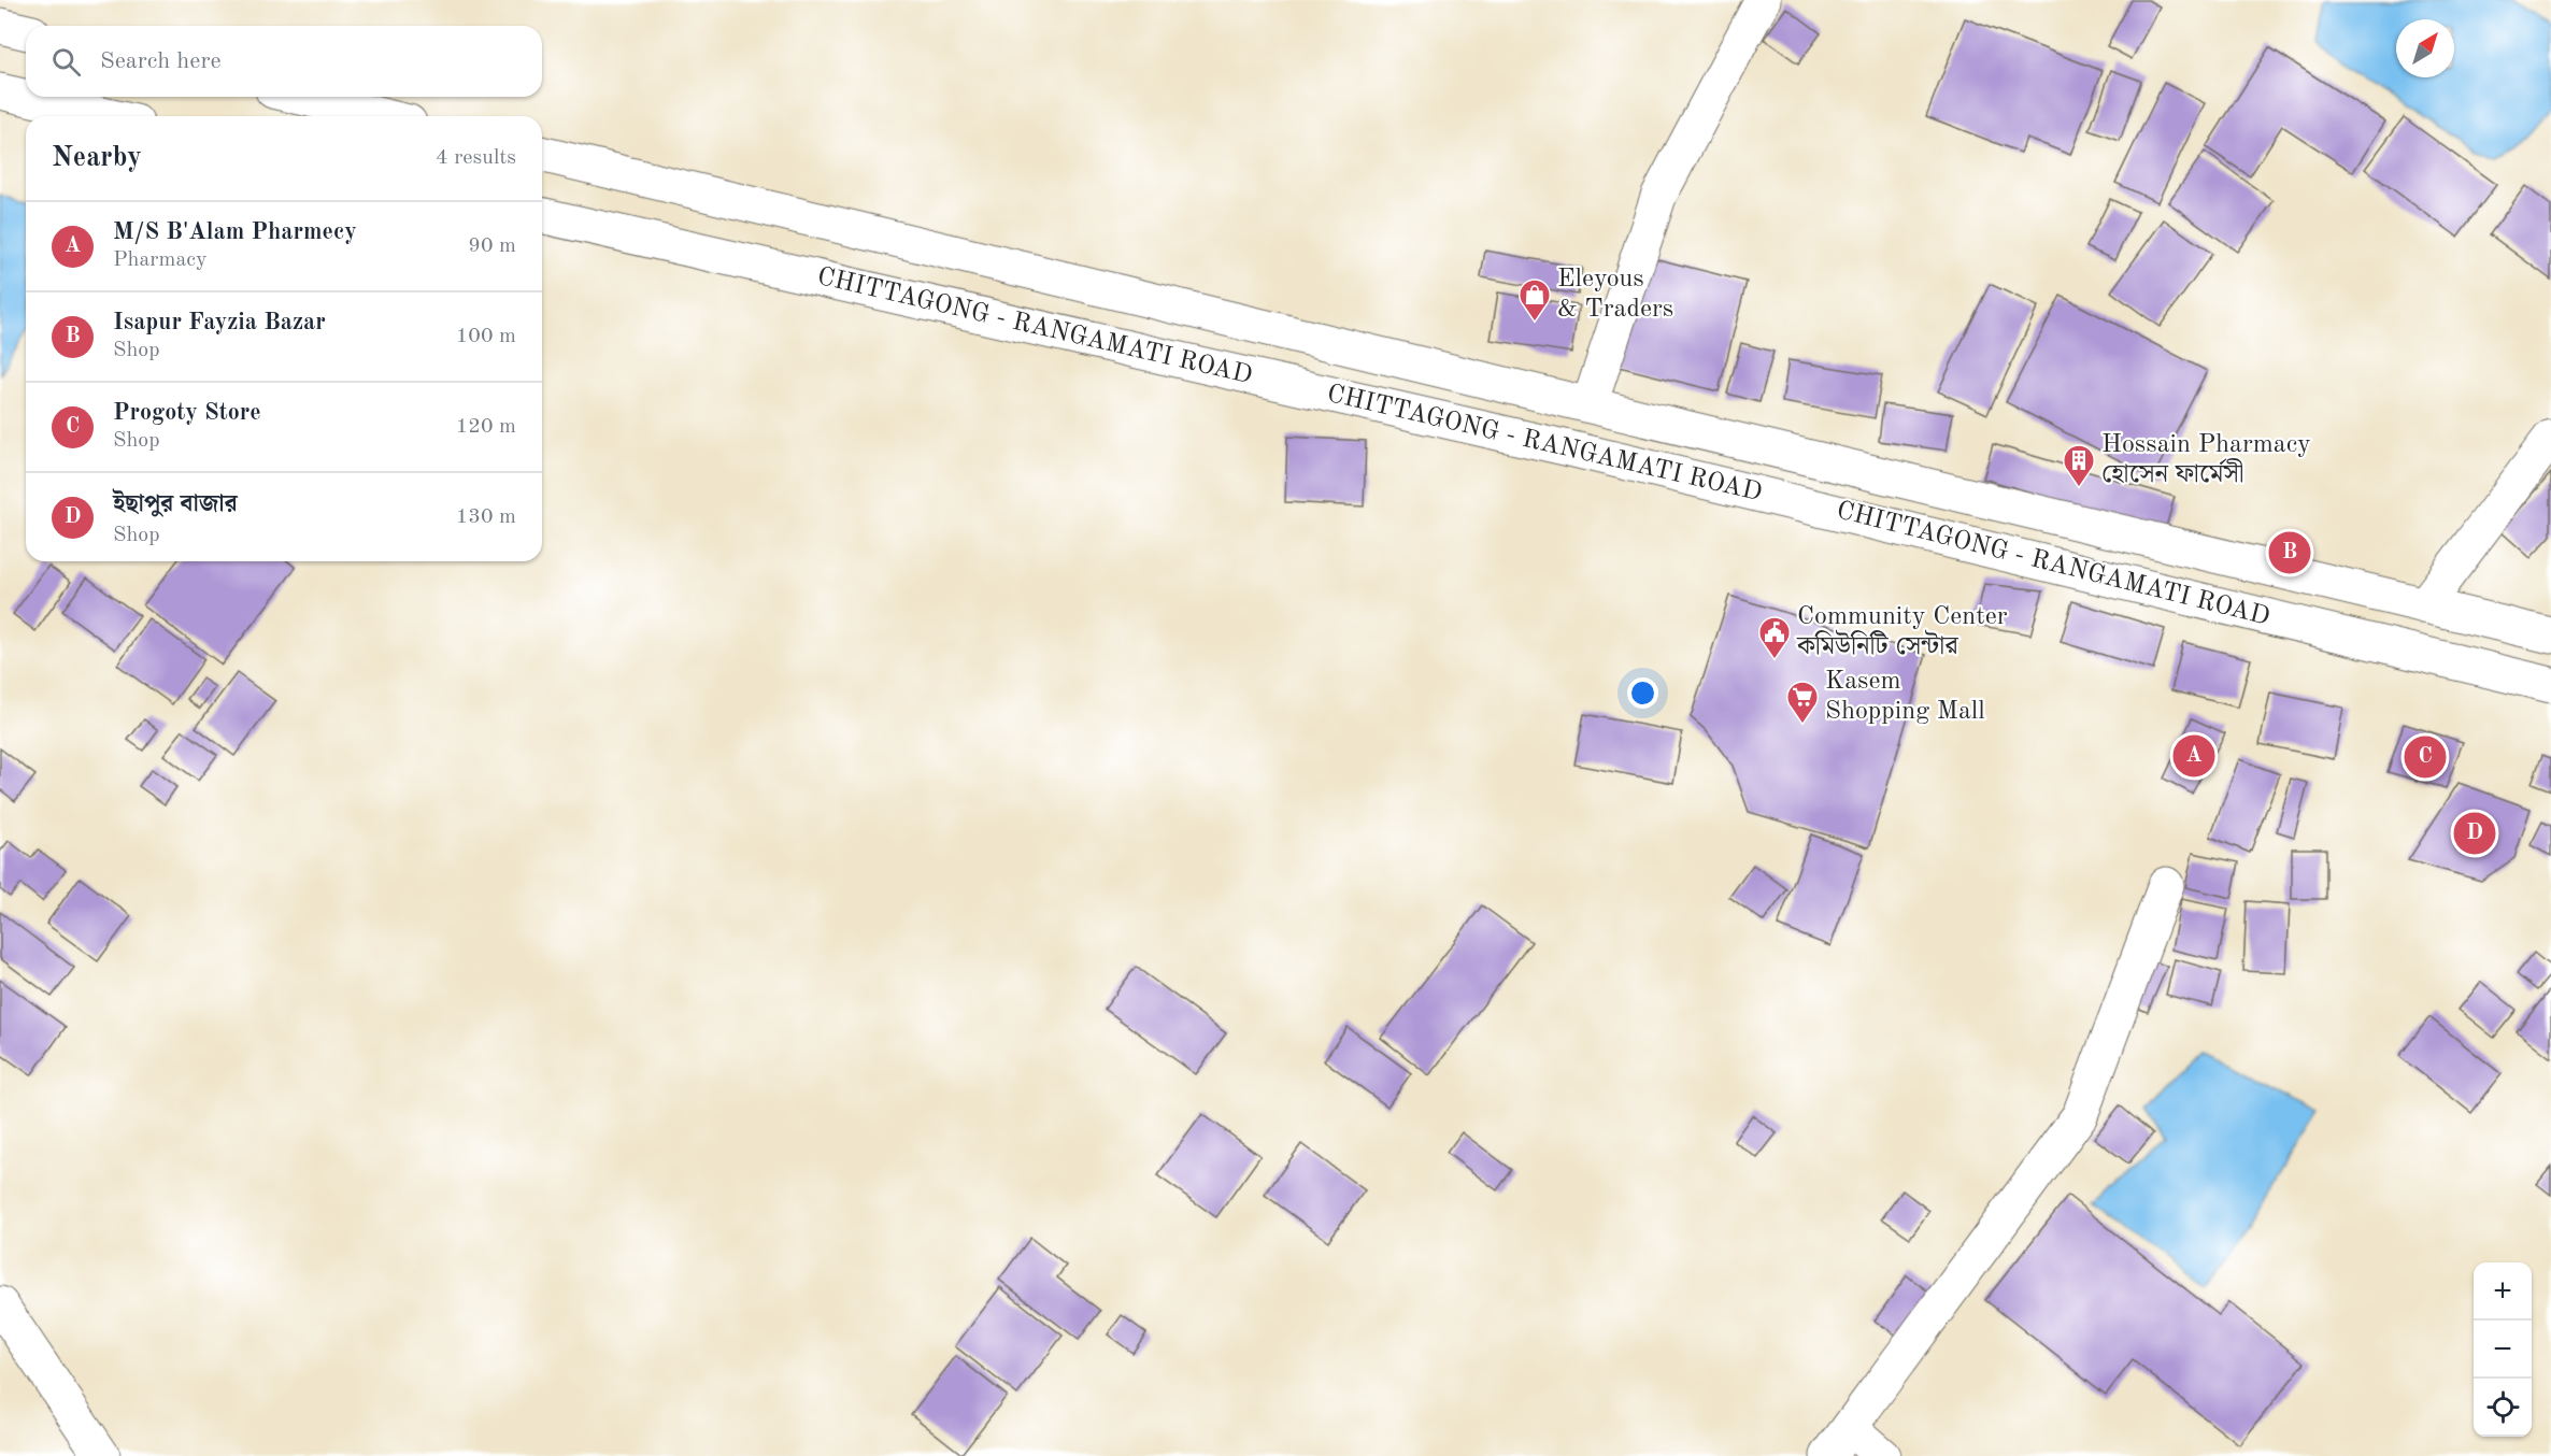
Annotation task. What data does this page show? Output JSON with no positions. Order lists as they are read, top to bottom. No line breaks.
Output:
{"streets":{"main road":["CHITTAGONG - RANGAMATI ROAD"]},"places":{"shop":["Eleyous & Traders"],"building":["Hossain Pharmacy হোসেন ফার্মেসী"],"public building":["Community Center কমিউনিটি সেন্টার"],"supermarket":["Kasem Shopping Mall"]},"north":"top right","page":{"search":"Search here","heading":["Nearby","4 results"],"list":[{"mark":"A","name":"M/S B'Alam Pharmecy","note":"Pharmacy","value":"90 m"},{"mark":"B","name":"Isapur Fayzia Bazar","note":"Shop","value":"100 m"},{"mark":"C","name":"Progoty Store","note":"Shop","value":"120 m"},{"mark":"D","name":"ইছাপুর বাজার","note":"Shop","value":"130 m"}],"pins":["B","A","C","D"],"map_buttons":["+","−"]}}
